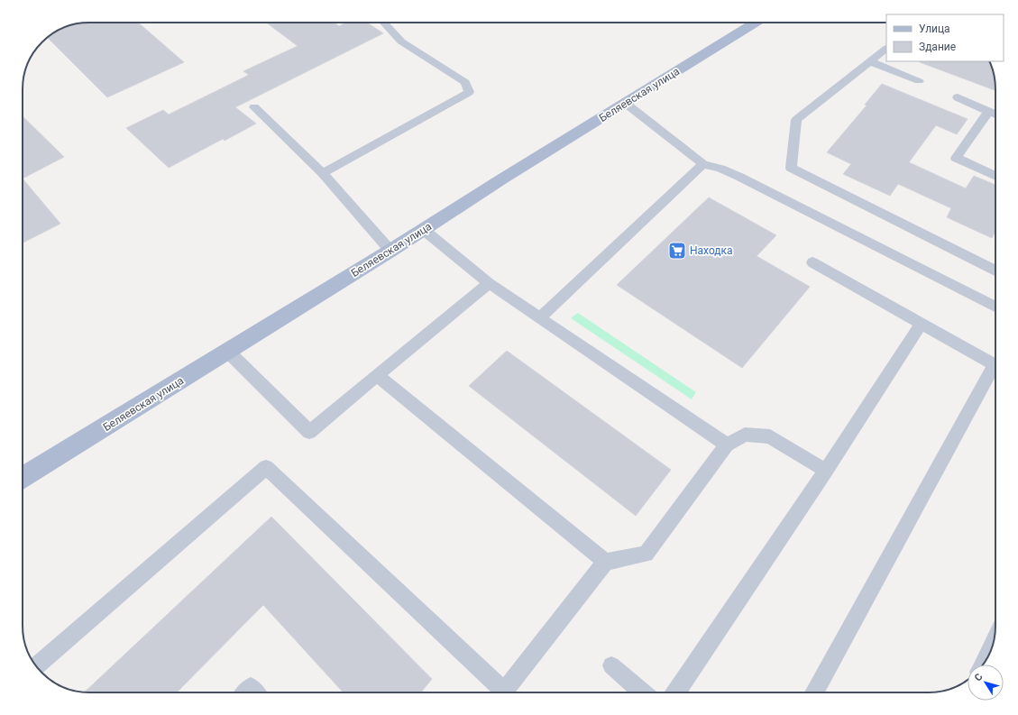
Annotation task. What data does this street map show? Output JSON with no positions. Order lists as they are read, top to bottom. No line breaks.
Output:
{"streets":{"main road":["Беляевская улица"]},"places":{"supermarket":["Находка"]},"legend":["Улица","Здание"],"north":"top left"}
